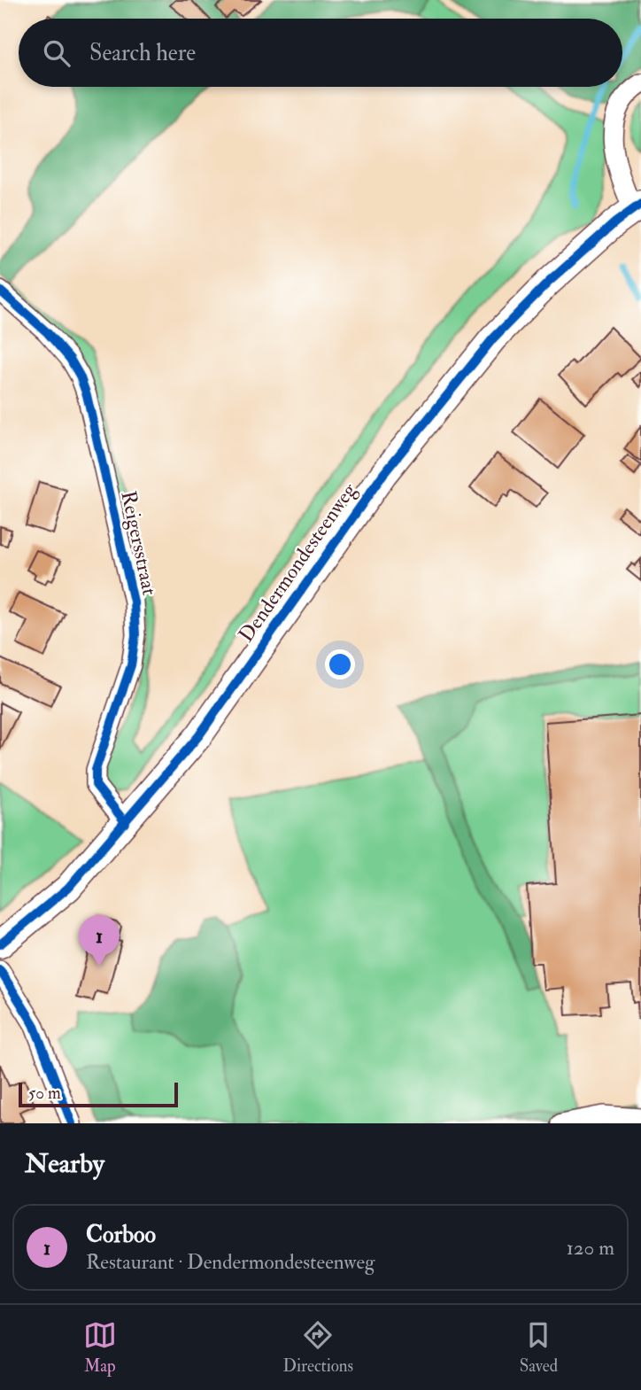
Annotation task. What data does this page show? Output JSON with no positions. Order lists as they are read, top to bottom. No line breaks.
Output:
{"streets":{"main road":["Dendermondesteenweg"],"street":["Reigersstraat"]},"crossings":[["Reigersstraat","Dendermondesteenweg"]],"scale_bar":"50 m","page":{"search":"Search here","pins":"1","scale":"50 m","heading":"Nearby","list":[{"mark":"1","name":"Corboo","note":"Restaurant · Dendermondesteenweg","value":"120 m"}],"nav":["Map","Directions","Saved"]}}
